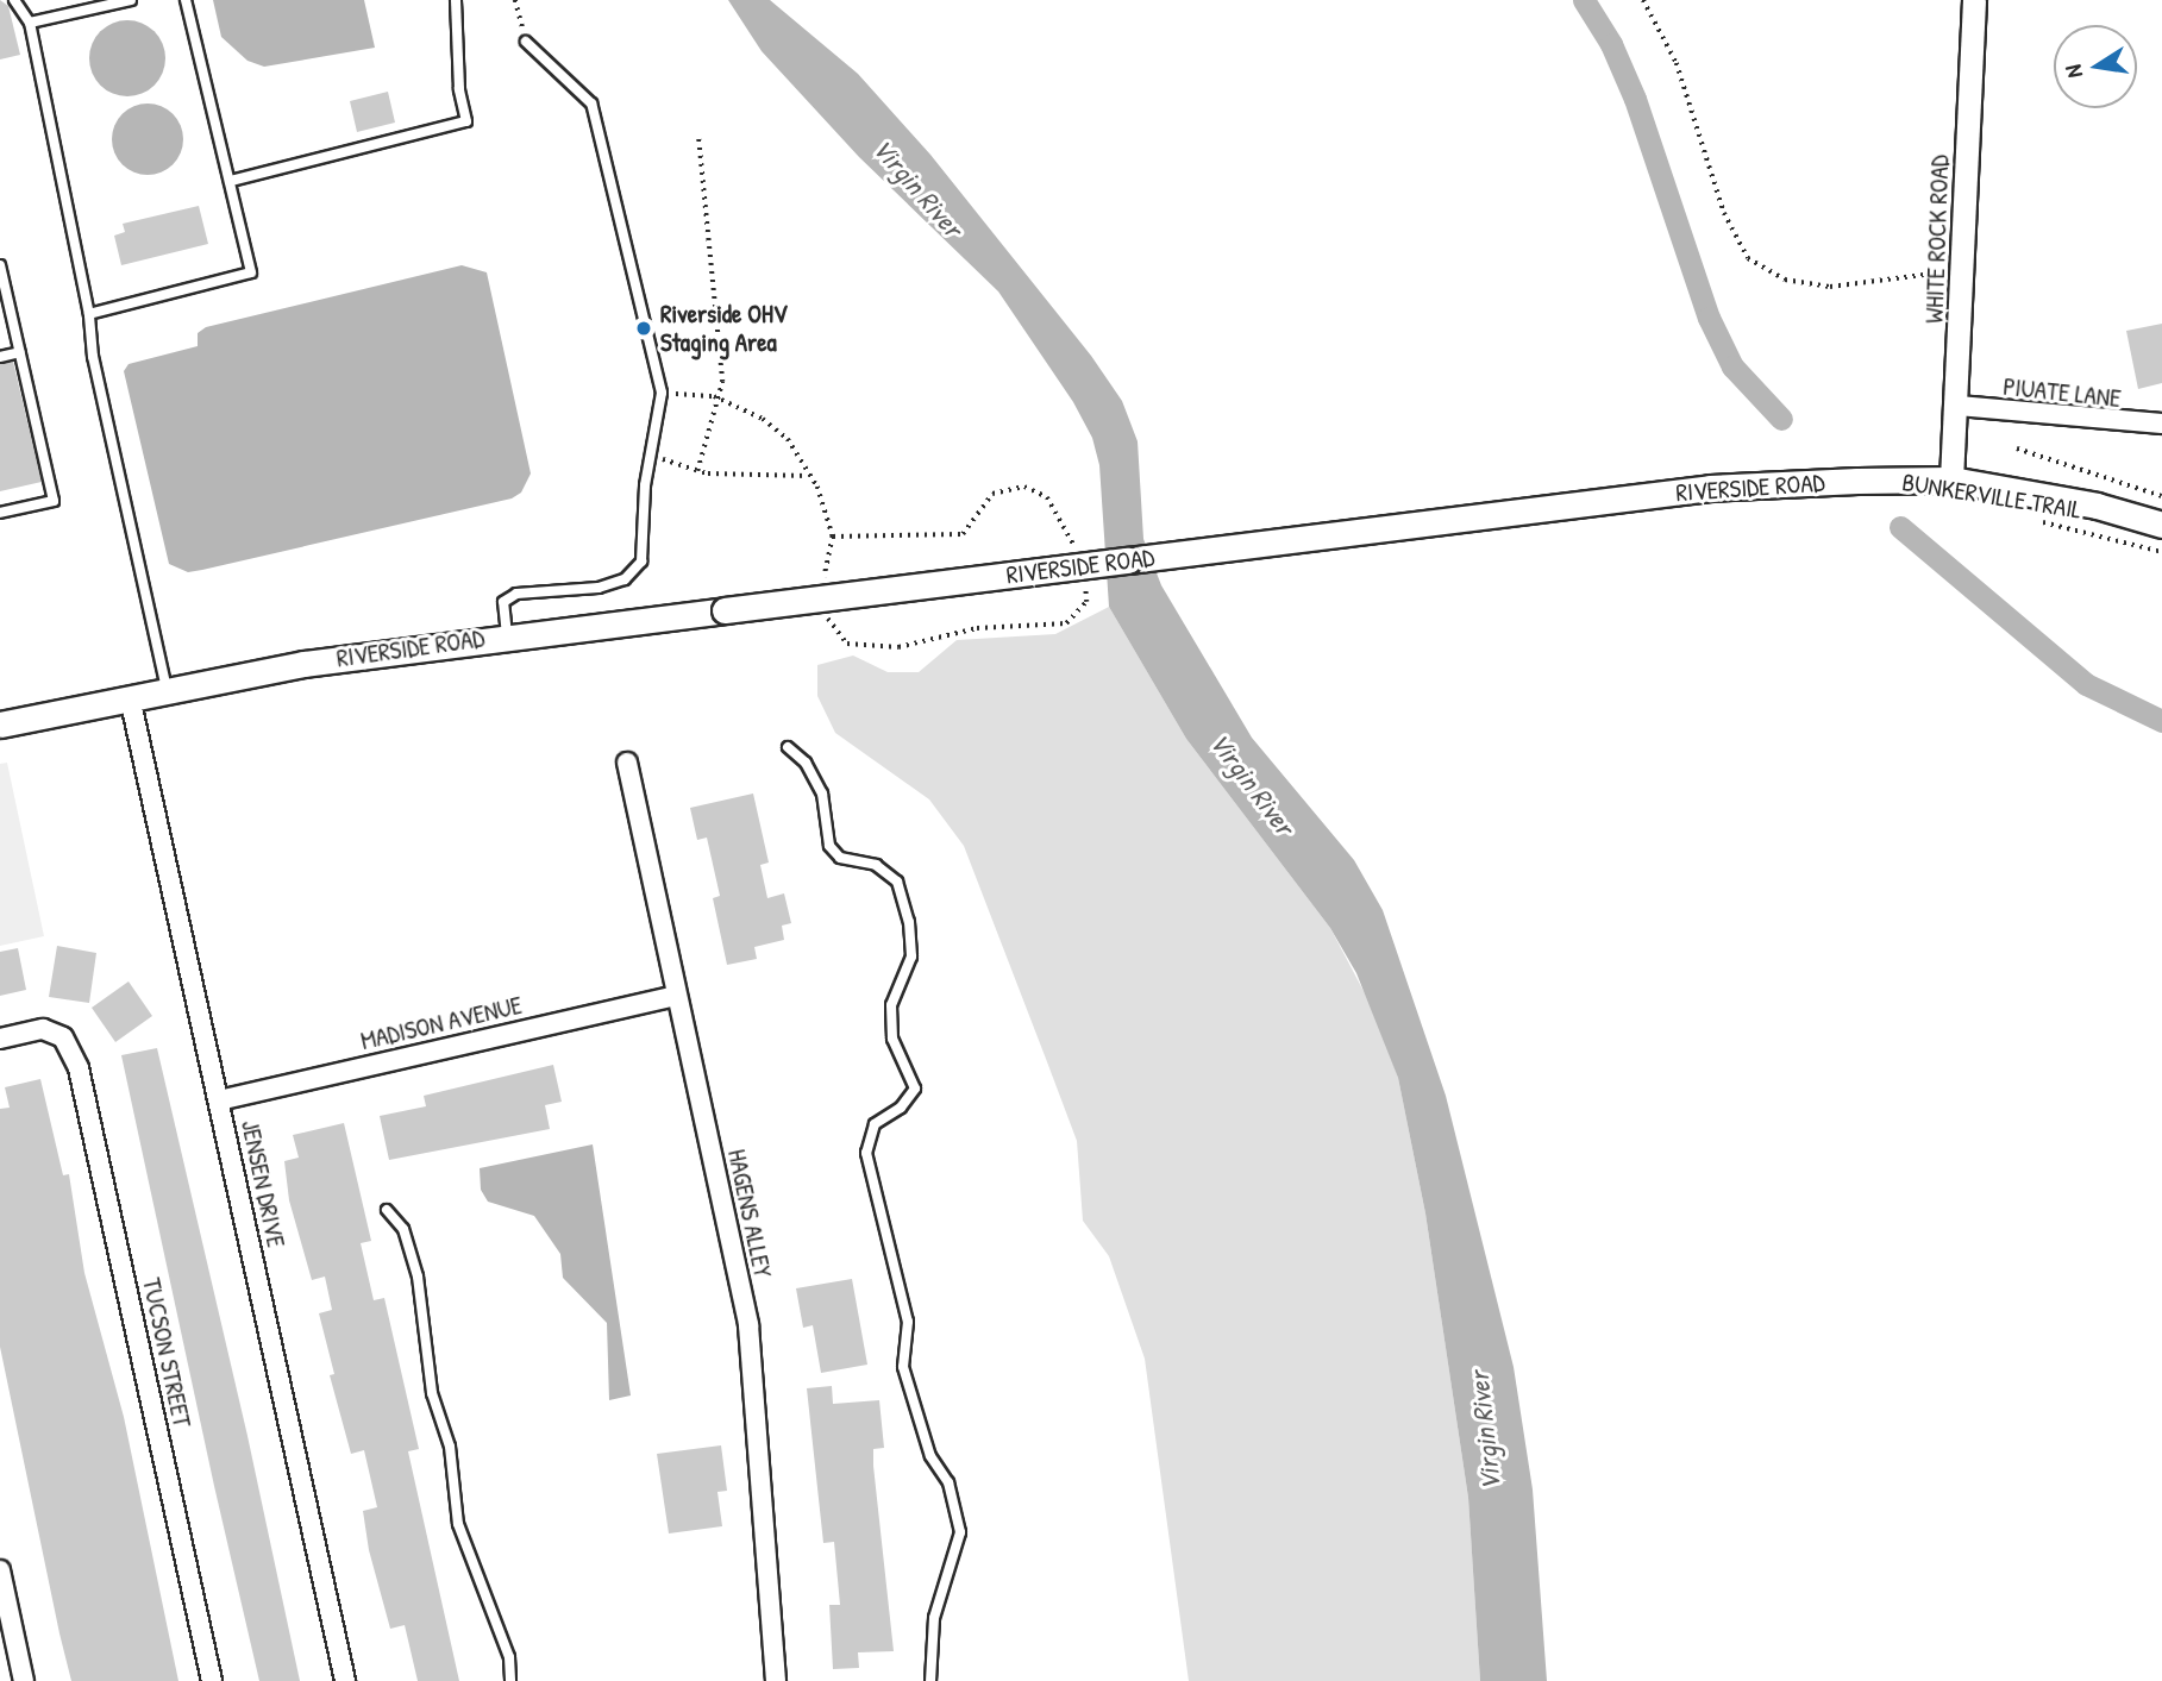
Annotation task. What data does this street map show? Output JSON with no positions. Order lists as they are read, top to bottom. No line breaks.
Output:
{"streets":{"main road":["RIVERSIDE ROAD"],"street":["WHITE ROCK ROAD","PIUATE LANE","MADISON AVENUE","JENSEN DRIVE","HAGENS ALLEY","TUCSON STREET"],"path":["BUNKERVILLE TRAIL"]},"crossings":[["WHITE ROCK ROAD","PIUATE LANE"],["WHITE ROCK ROAD","RIVERSIDE ROAD"],["RIVERSIDE ROAD","JENSEN DRIVE"],["MADISON AVENUE","JENSEN DRIVE"],["MADISON AVENUE","HAGENS ALLEY"]],"water":["Virgin River"],"places":["Riverside OHV Staging Area"],"north":"left"}
